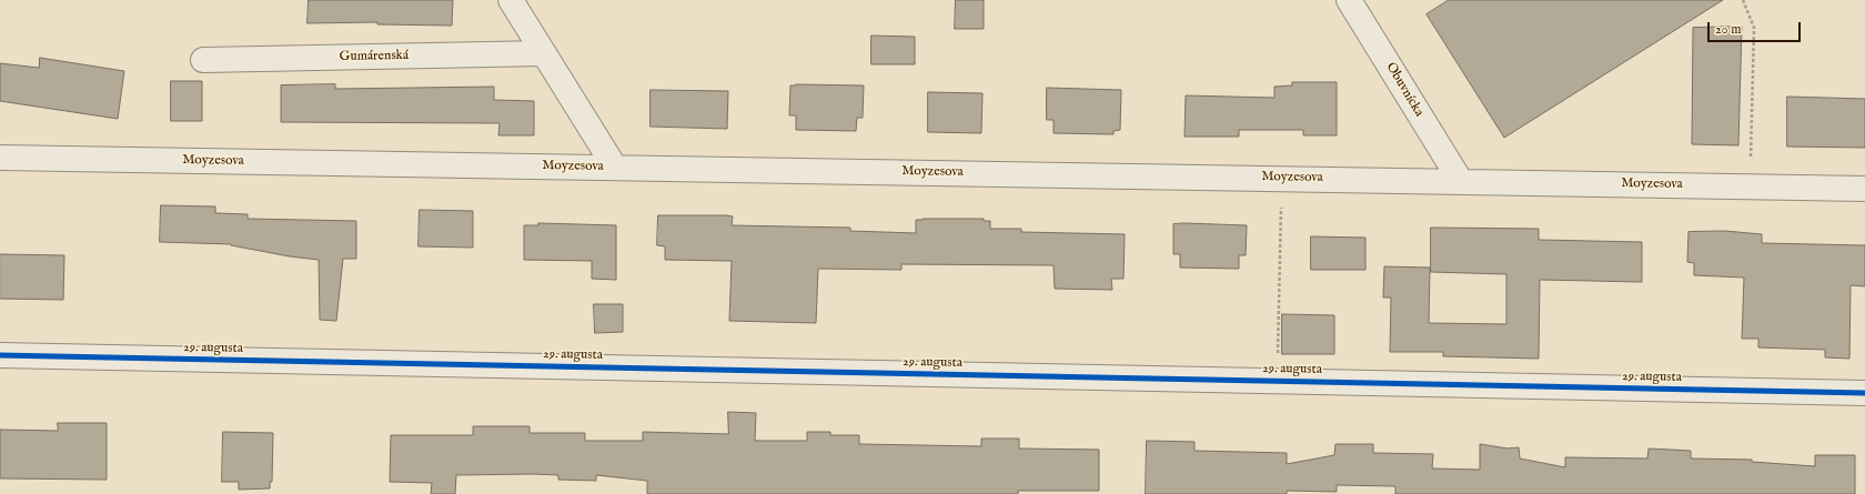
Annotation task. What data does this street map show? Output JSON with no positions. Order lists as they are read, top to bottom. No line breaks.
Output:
{"streets":{"street":["Gumárenská","Obuvnícka","Moyzesova","29. augusta"]},"crossings":[["Obuvnícka","Moyzesova"]],"scale_bar":"20 m"}
